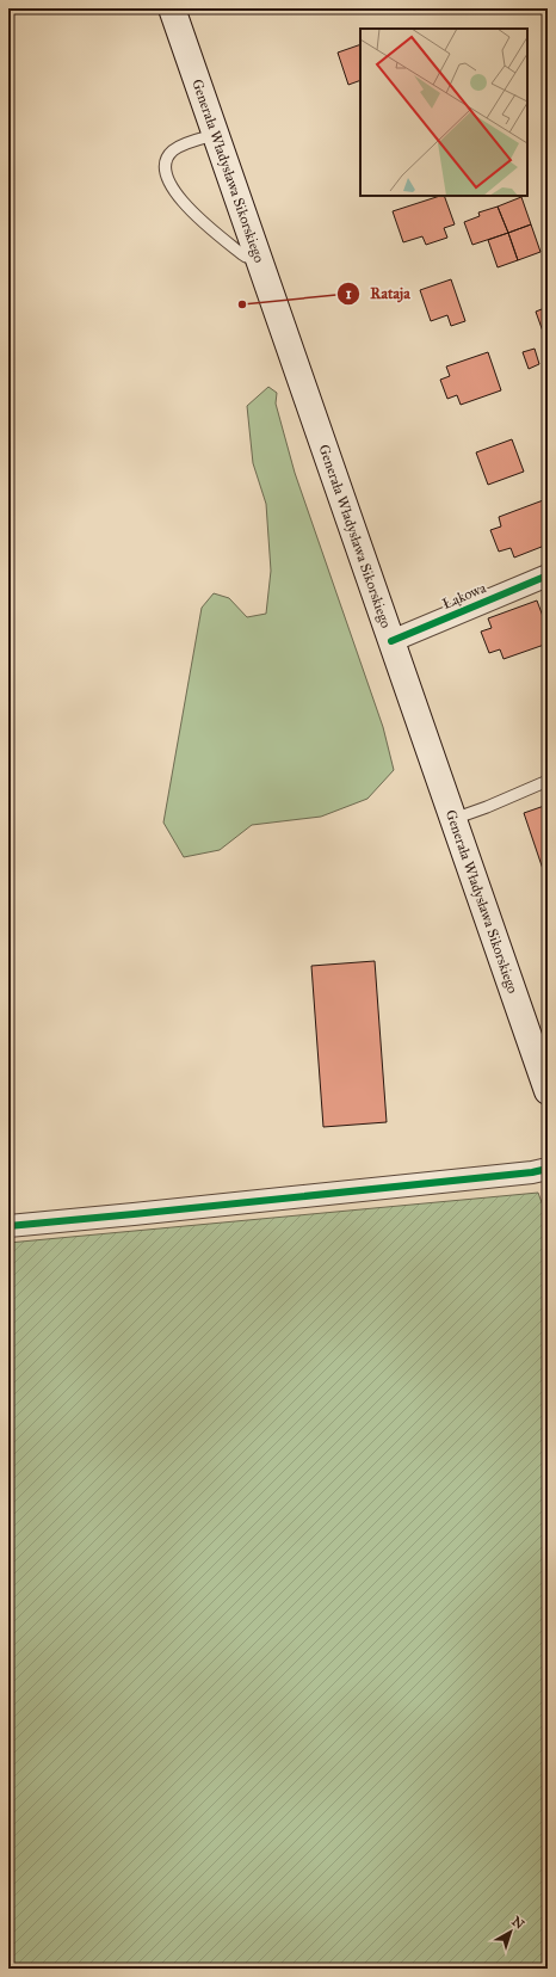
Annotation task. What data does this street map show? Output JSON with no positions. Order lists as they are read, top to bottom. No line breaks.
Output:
{"streets":{"main road":["Generała Władysława Sikorskiego"],"street":["Łąkowa"]},"crossings":[["Generała Władysława Sikorskiego","Łąkowa"]],"places":["Rataja"],"north":"top right"}
